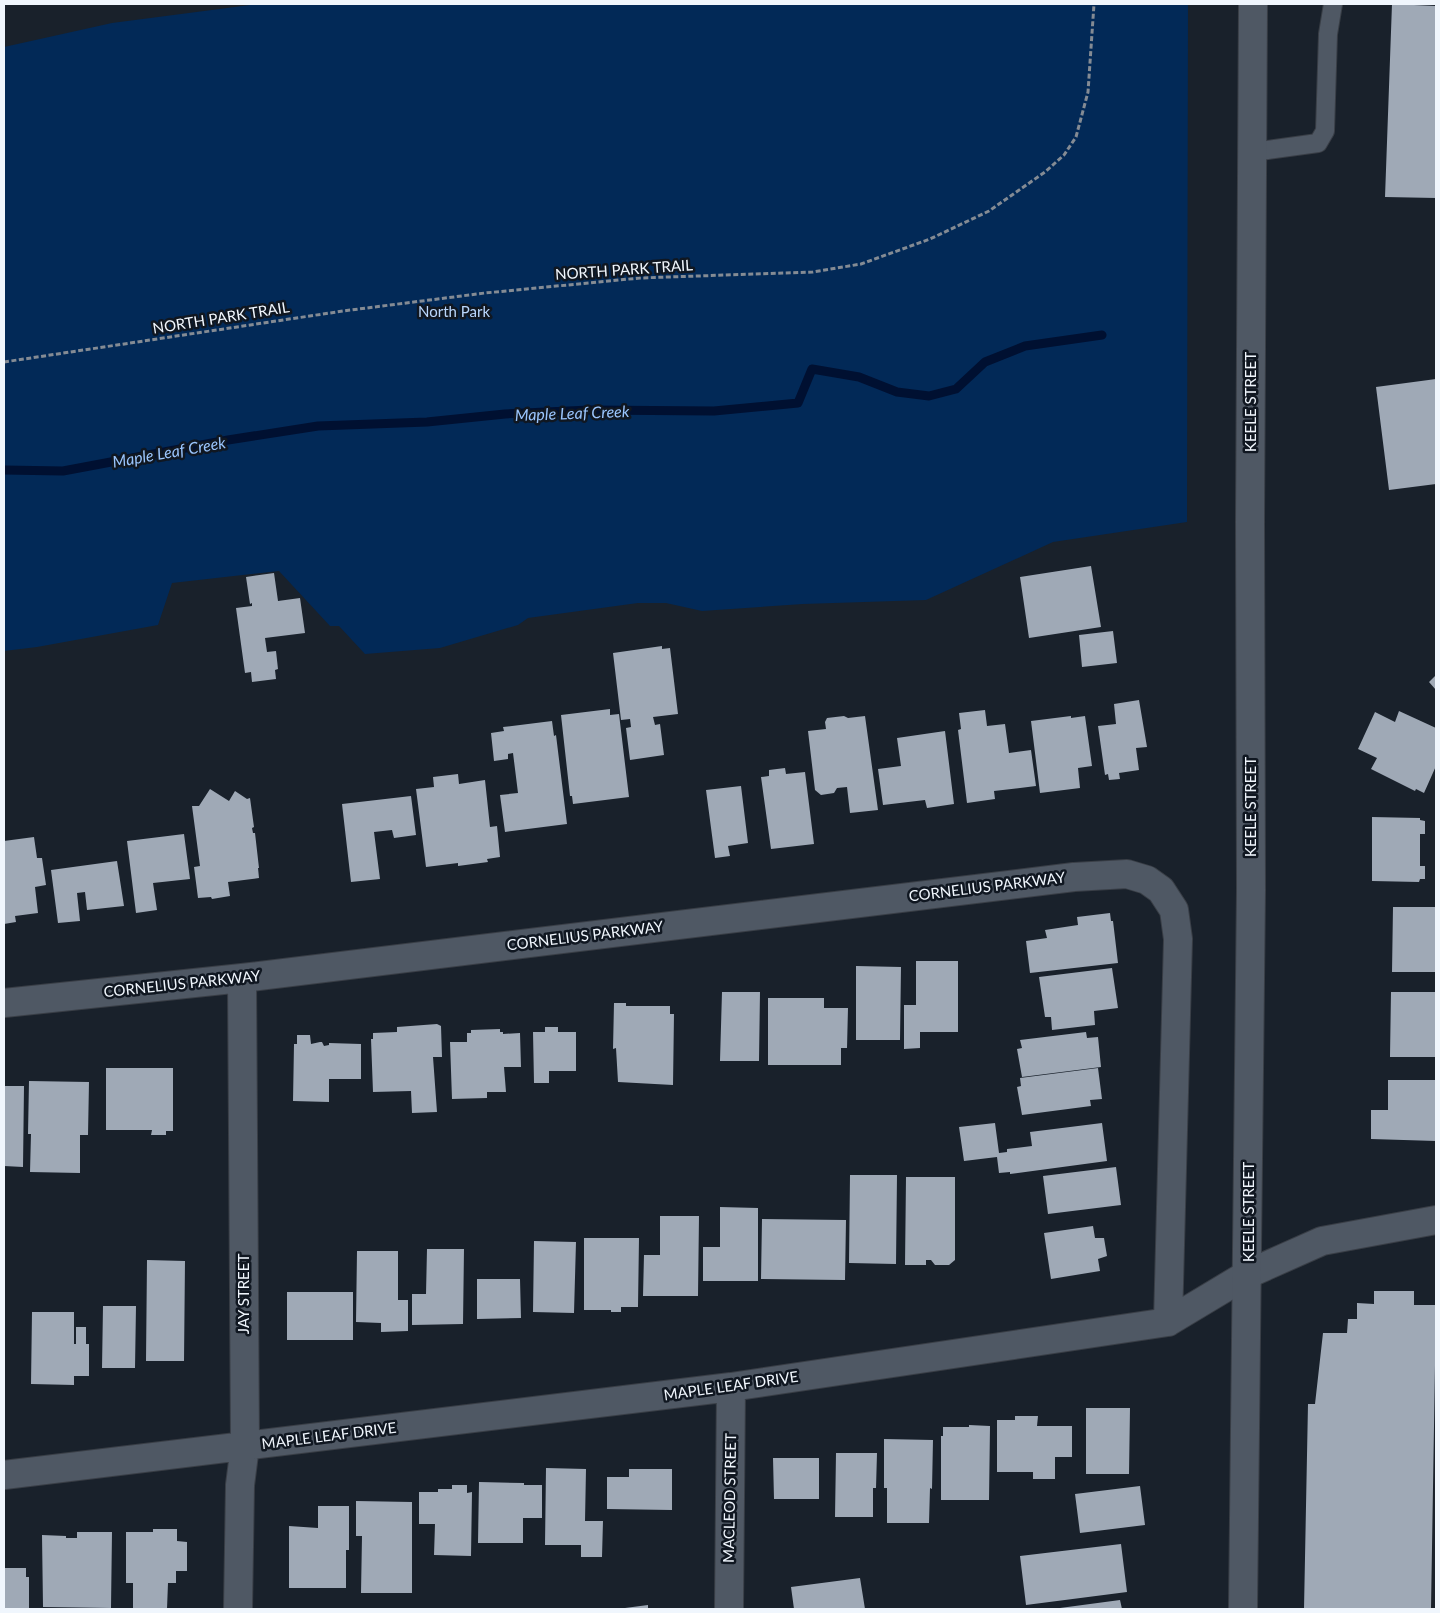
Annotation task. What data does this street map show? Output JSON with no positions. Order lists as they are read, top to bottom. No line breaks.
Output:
{"streets":{"street":["KEELE STREET","CORNELIUS PARKWAY","JAY STREET","MAPLE LEAF DRIVE","MACLEOD STREET"],"path":["NORTH PARK TRAIL"]},"crossings":[["KEELE STREET","MAPLE LEAF DRIVE"],["CORNELIUS PARKWAY","JAY STREET"],["CORNELIUS PARKWAY","MAPLE LEAF DRIVE"],["JAY STREET","MAPLE LEAF DRIVE"],["MAPLE LEAF DRIVE","MACLEOD STREET"]],"water":["Maple Leaf Creek"],"parks":["North Park"]}
